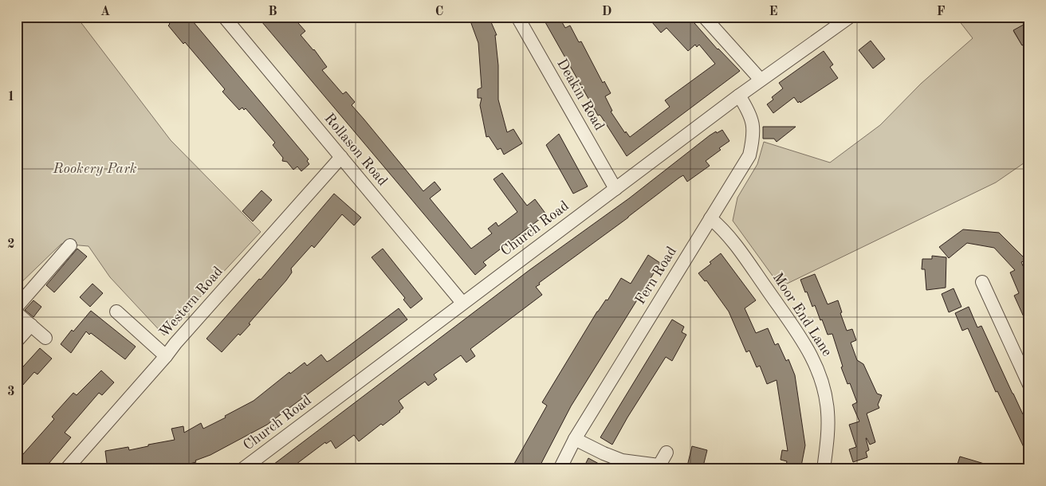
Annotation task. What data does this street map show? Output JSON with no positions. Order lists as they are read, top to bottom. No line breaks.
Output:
{"streets":{"street":["Deakin Road","Rollason Road","Church Road","Fern Road","Western Road","Moor End Lane"]},"crossings":[["Deakin Road","Church Road"],["Rollason Road","Church Road"],["Rollason Road","Western Road"],["Church Road","Fern Road"],["Fern Road","Moor End Lane"]],"parks":["Rookery Park"],"grid":{"columns":["A","B","C","D","E","F"],"rows":["1","2","3"]}}
